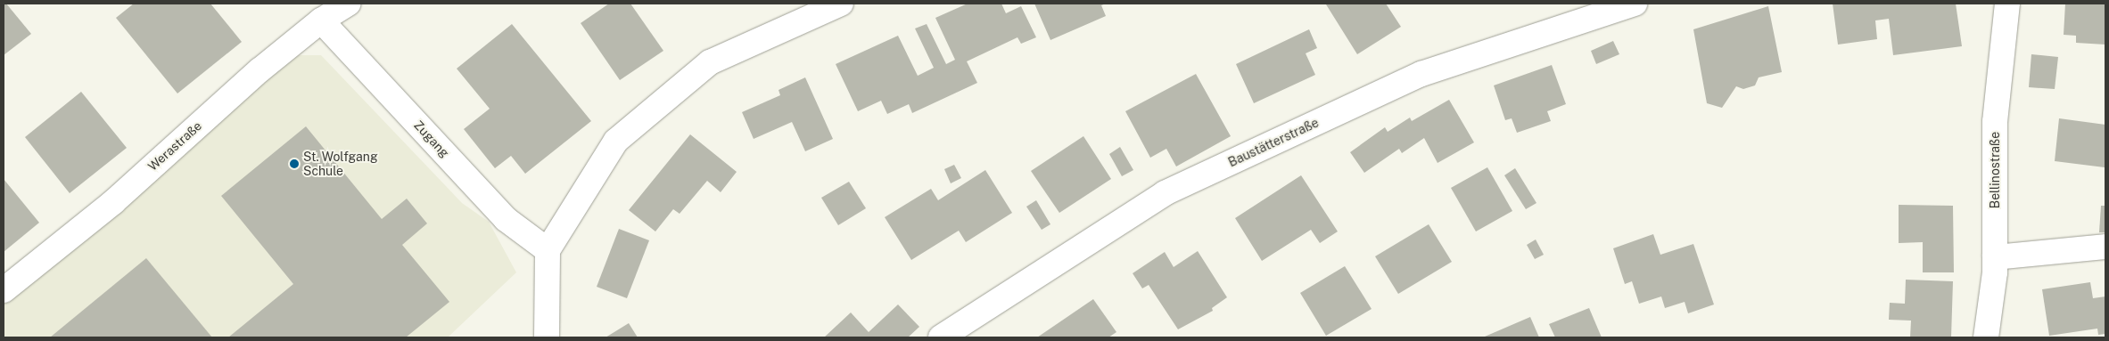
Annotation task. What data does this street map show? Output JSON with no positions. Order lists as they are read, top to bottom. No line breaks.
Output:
{"streets":{"street":["Zugang","Baustätterstraße","Werastraße","Bellinostraße"]},"crossings":[["Zugang","Werastraße"]],"places":["St. Wolfgang Schule"]}
